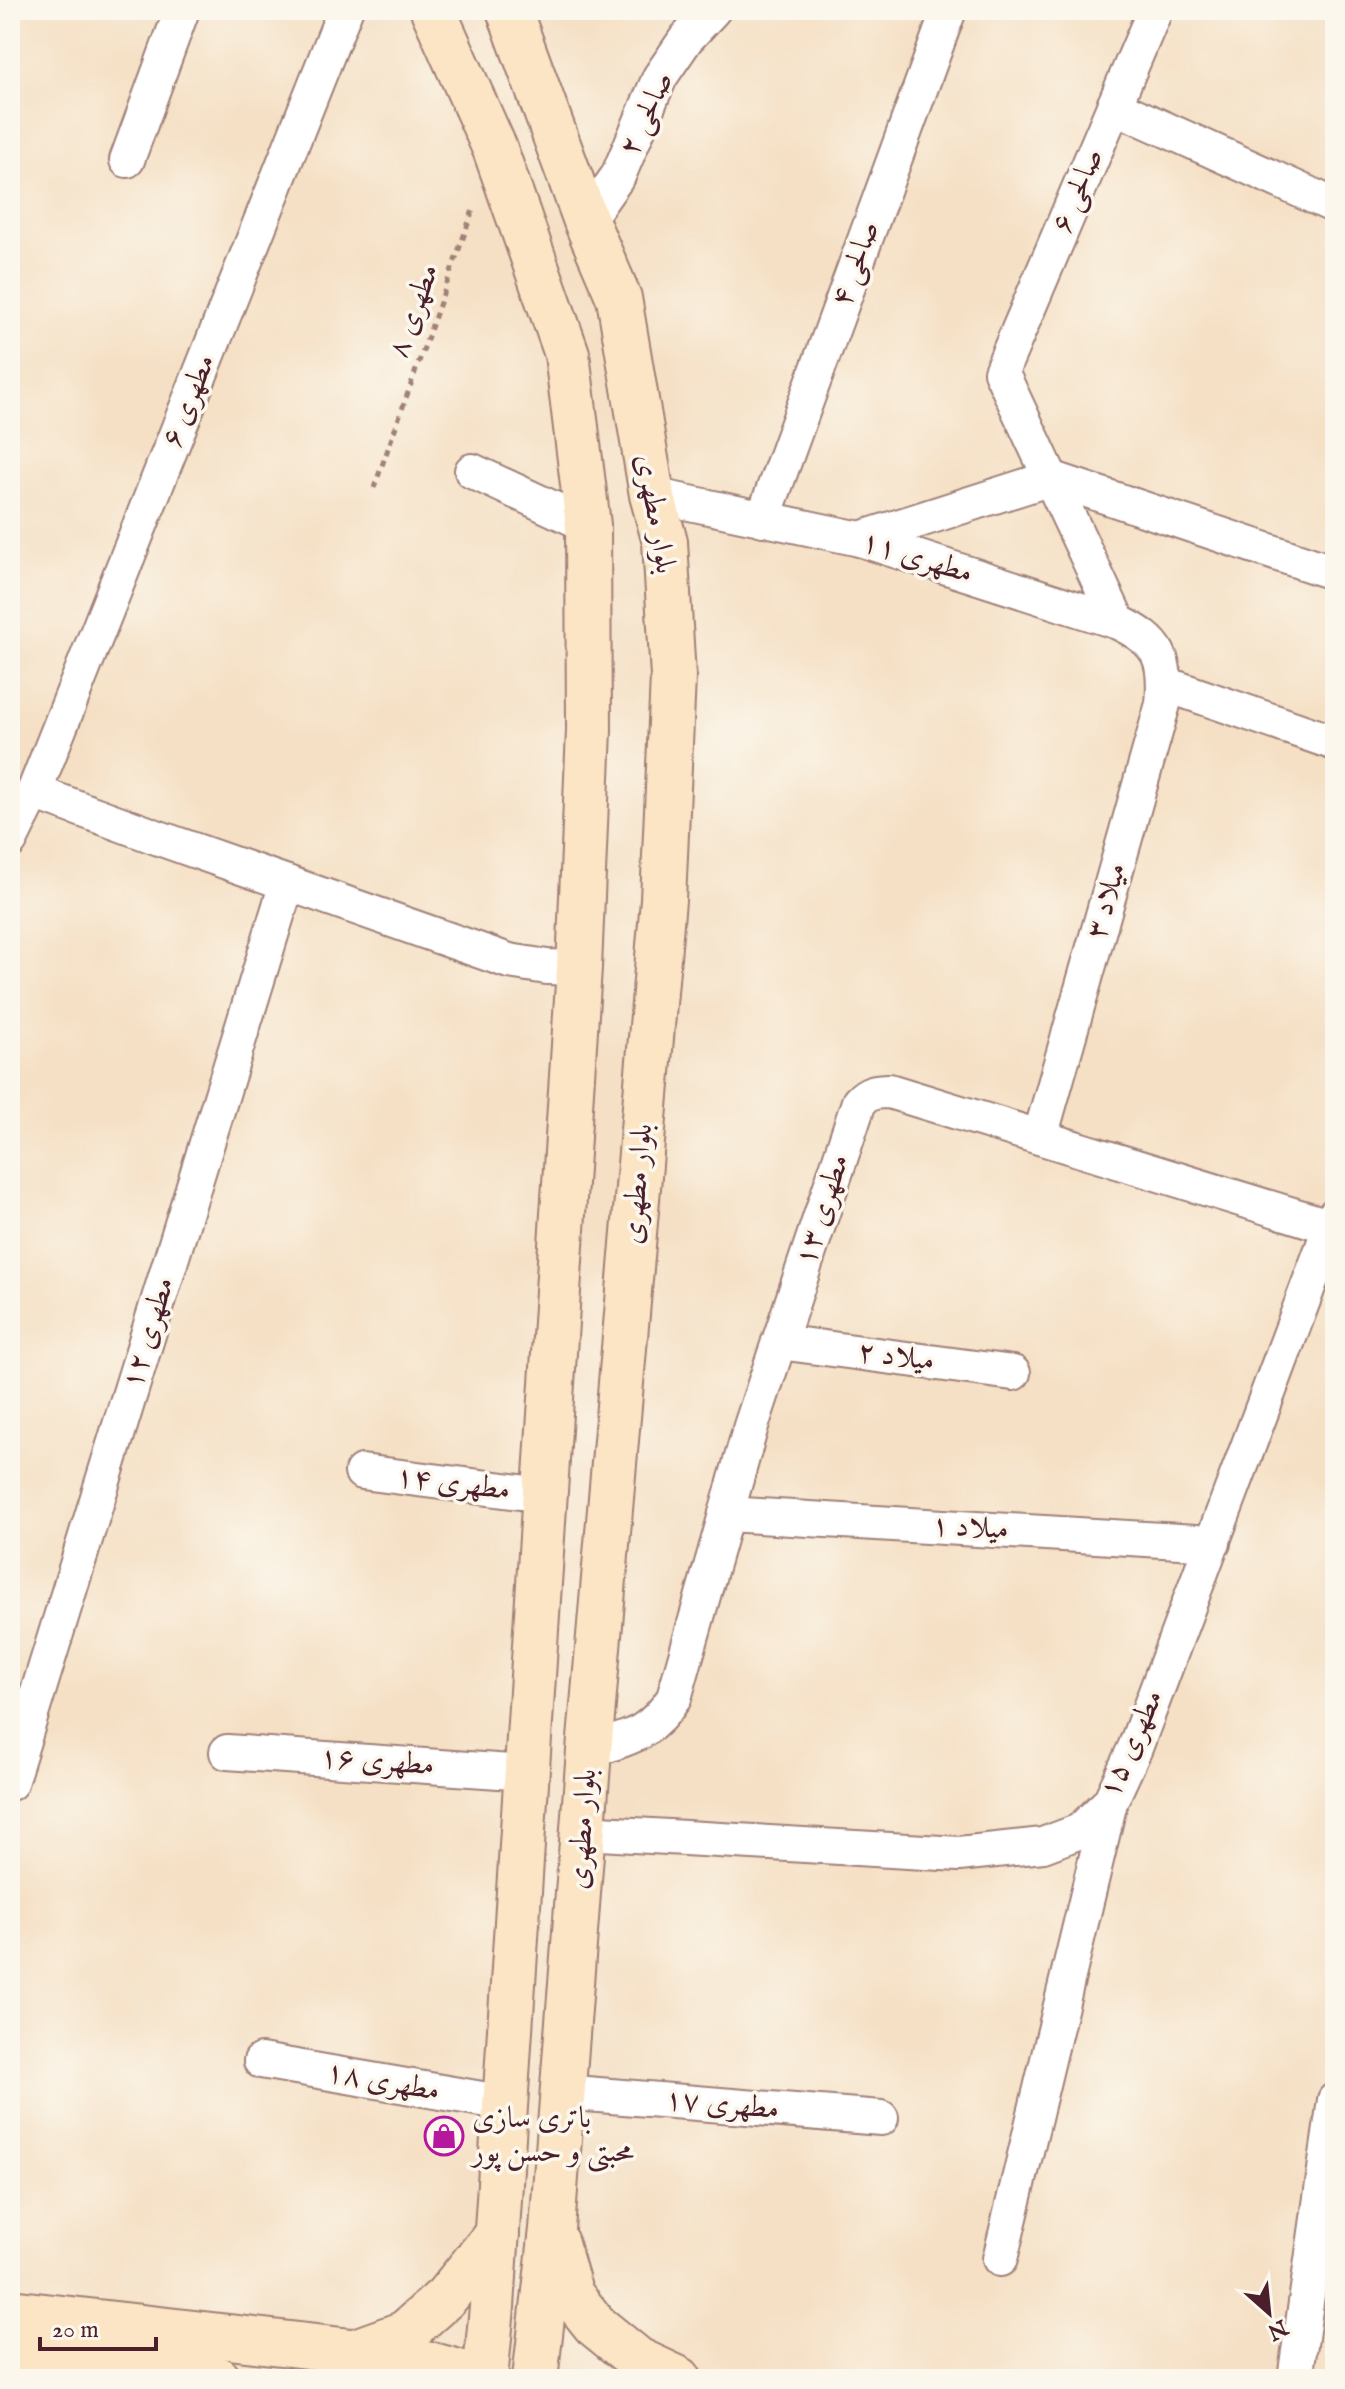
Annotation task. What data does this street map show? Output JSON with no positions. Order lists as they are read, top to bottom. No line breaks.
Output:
{"streets":{"main road":["بلوار مطهری"],"street":["صالحی ۲","صالحی ۶","صالحی ۴","مطهری ۶","مطهری ۱۱","میلاد ۳","مطهری ۱۳","مطهری ۱۲","میلاد ۲","مطهری ۱۴","میلاد ۱","مطهری ۱۵","مطهری ۱۶","مطهری ۱۸","مطهری ۱۷"],"path":["مطهری ۸"]},"crossings":[["صالحی ۲","بلوار مطهری"],["صالحی ۴","مطهری ۱۱"],["بلوار مطهری","مطهری ۱۱"],["بلوار مطهری","مطهری ۱۳"],["بلوار مطهری","مطهری ۱۴"],["بلوار مطهری","مطهری ۱۵"],["بلوار مطهری","مطهری ۱۶"],["بلوار مطهری","مطهری ۱۸"],["بلوار مطهری","مطهری ۱۷"],["مطهری ۱۱","میلاد ۳"],["میلاد ۳","مطهری ۱۳"],["مطهری ۱۳","میلاد ۲"],["مطهری ۱۳","میلاد ۱"],["مطهری ۱۳","مطهری ۱۵"],["میلاد ۱","مطهری ۱۵"]],"places":{"shop":["باتری سازی محبتی و حسن پور"]},"scale_bar":"20 m","north":"bottom right"}
